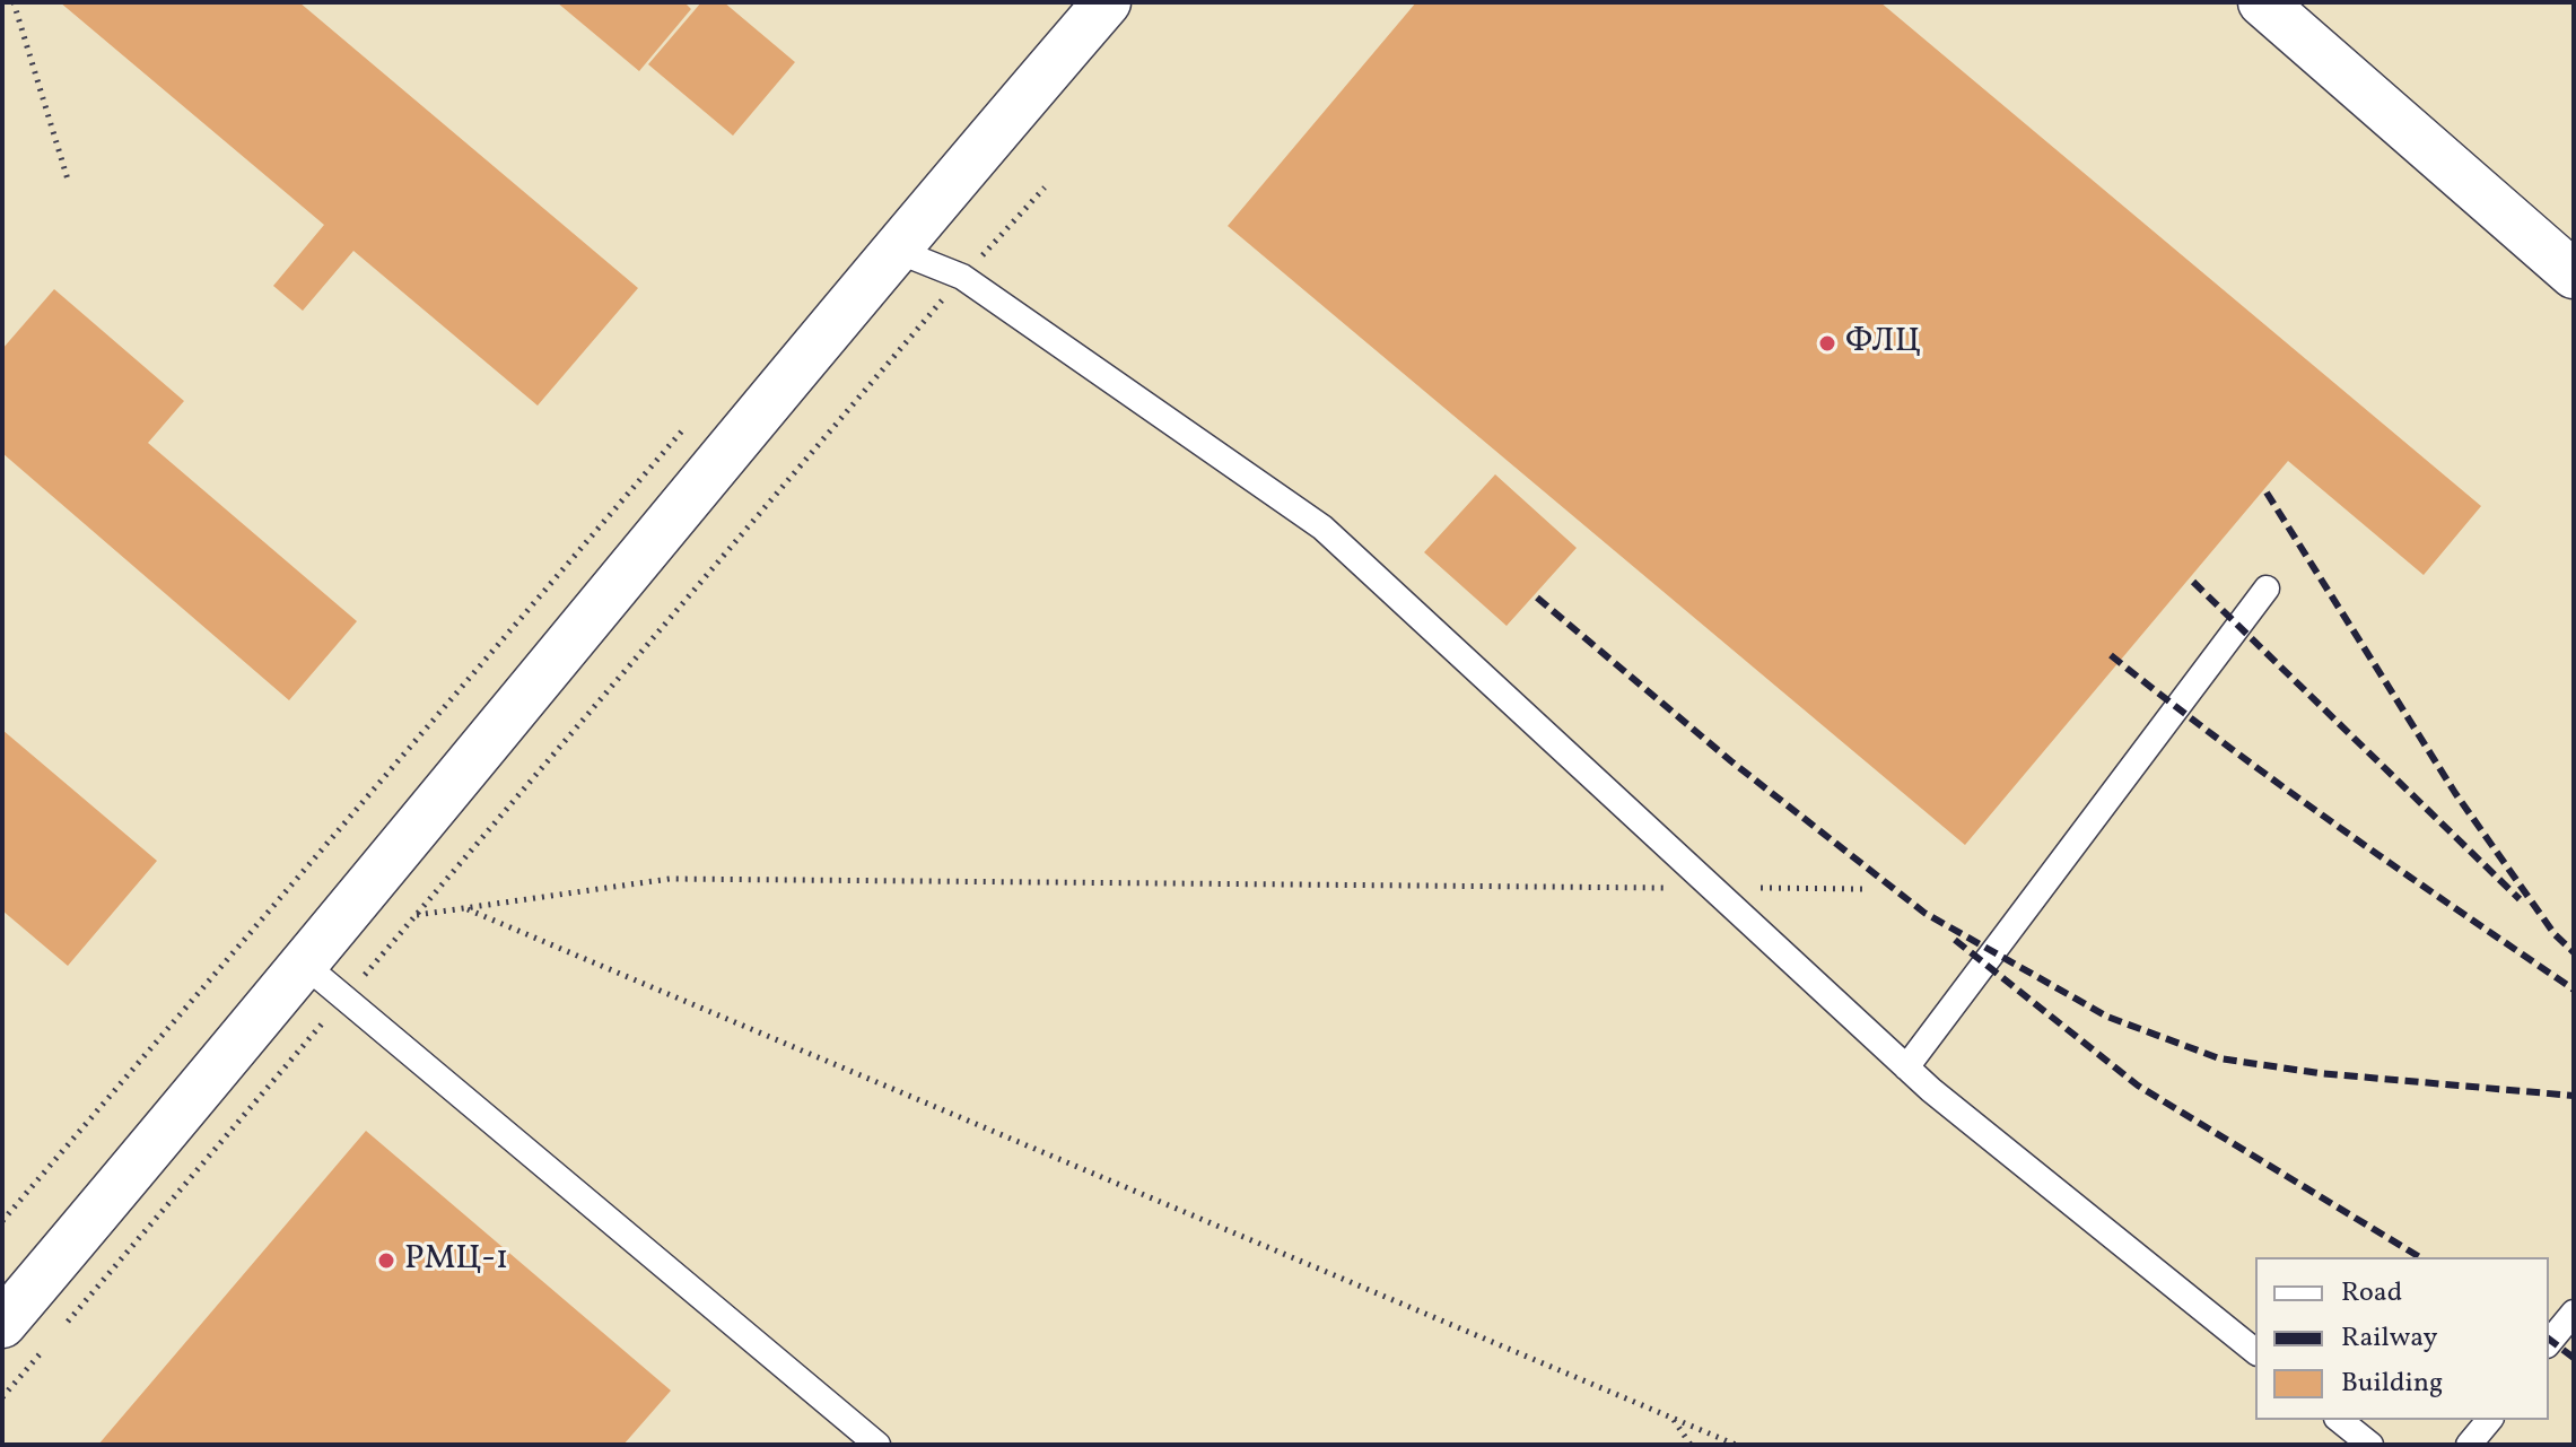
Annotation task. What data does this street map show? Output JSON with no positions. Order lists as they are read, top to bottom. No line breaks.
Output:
{"places":["ФЛЦ","РМЦ-1"],"legend":["Road","Railway","Building"]}
